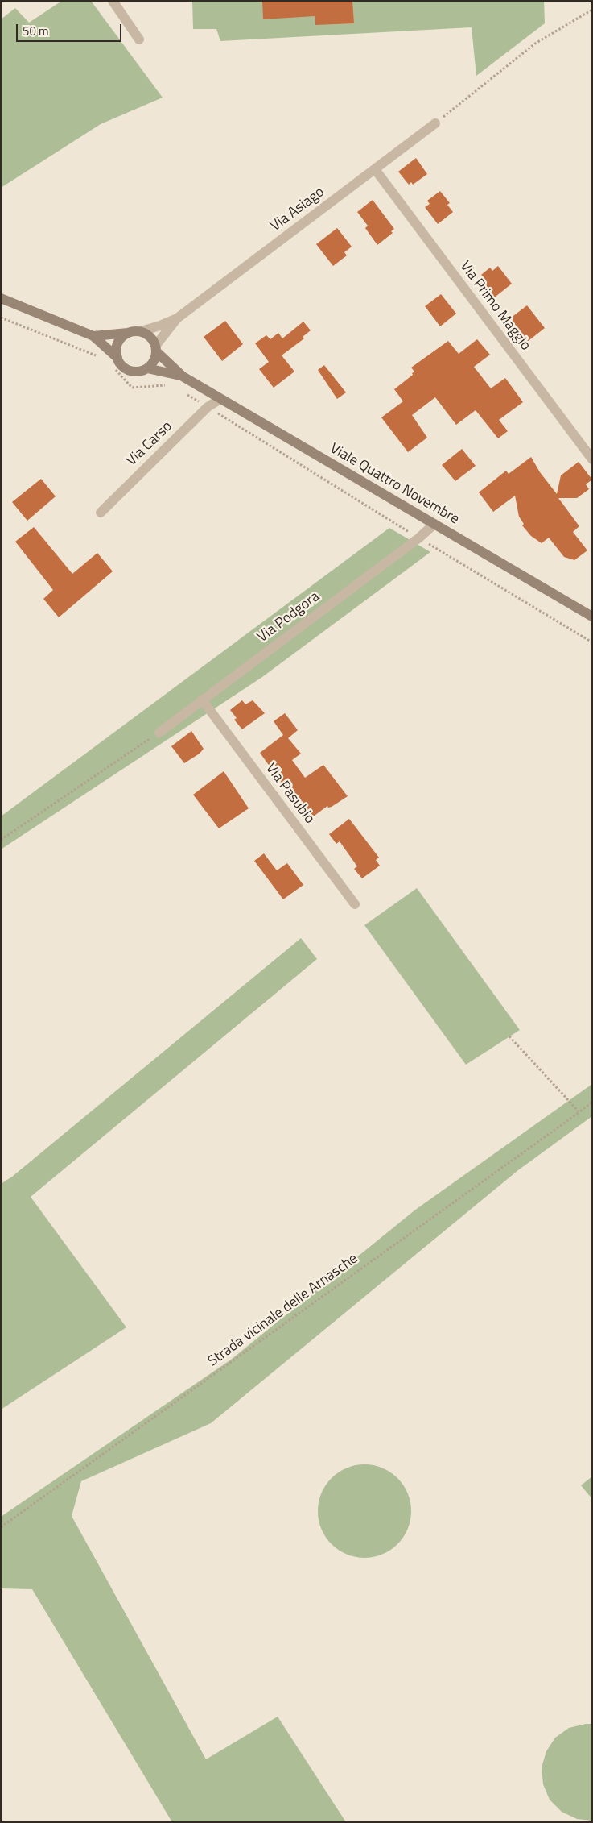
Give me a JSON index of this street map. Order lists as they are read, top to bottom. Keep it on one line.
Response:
{"streets":{"street":["Via Asiago","Via Primo Maggio","Via Carso","Viale Quattro Novembre","Via Podgora","Via Pasubio"],"path":["Strada vicinale delle Arnasche"]},"crossings":[["Via Asiago","Via Primo Maggio"],["Via Asiago","Viale Quattro Novembre"],["Via Carso","Viale Quattro Novembre"],["Viale Quattro Novembre","Via Podgora"],["Via Podgora","Via Pasubio"]],"scale_bar":"50 m"}
